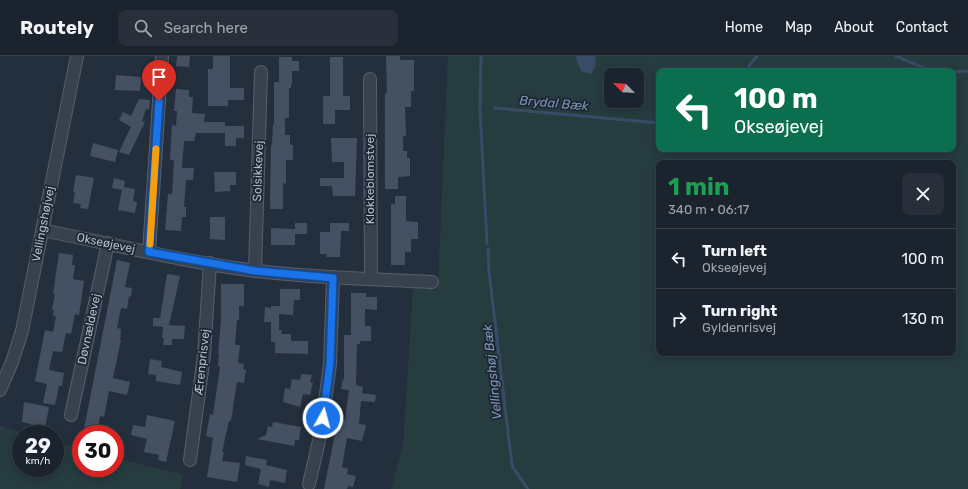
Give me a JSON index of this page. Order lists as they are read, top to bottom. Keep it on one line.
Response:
{"streets":{"street":["Solsikkevej","Klokkeblomstvej","Vellingshøjvej","Okseøjevej","Døvnældevej","Ærenprisvej"]},"crossings":[["Solsikkevej","Okseøjevej"],["Klokkeblomstvej","Okseøjevej"],["Vellingshøjvej","Okseøjevej"],["Okseøjevej","Døvnældevej"],["Okseøjevej","Ærenprisvej"]],"water":["Brydal Bæk","Vellingshøj Bæk"],"north":"top left","page":{"header":"Routely","search":"Search here","nav":["Home","Map","About","Contact"],"turn":["100 m","Okseøjevej"],"heading":["1 min","340 m · 06:17"],"list":[{"name":"Turn left","note":"Okseøjevej","value":"100 m"},{"name":"Turn right","note":"Gyldenrisvej","value":"130 m"}],"speed":"29 km/h","limit":"30"}}
